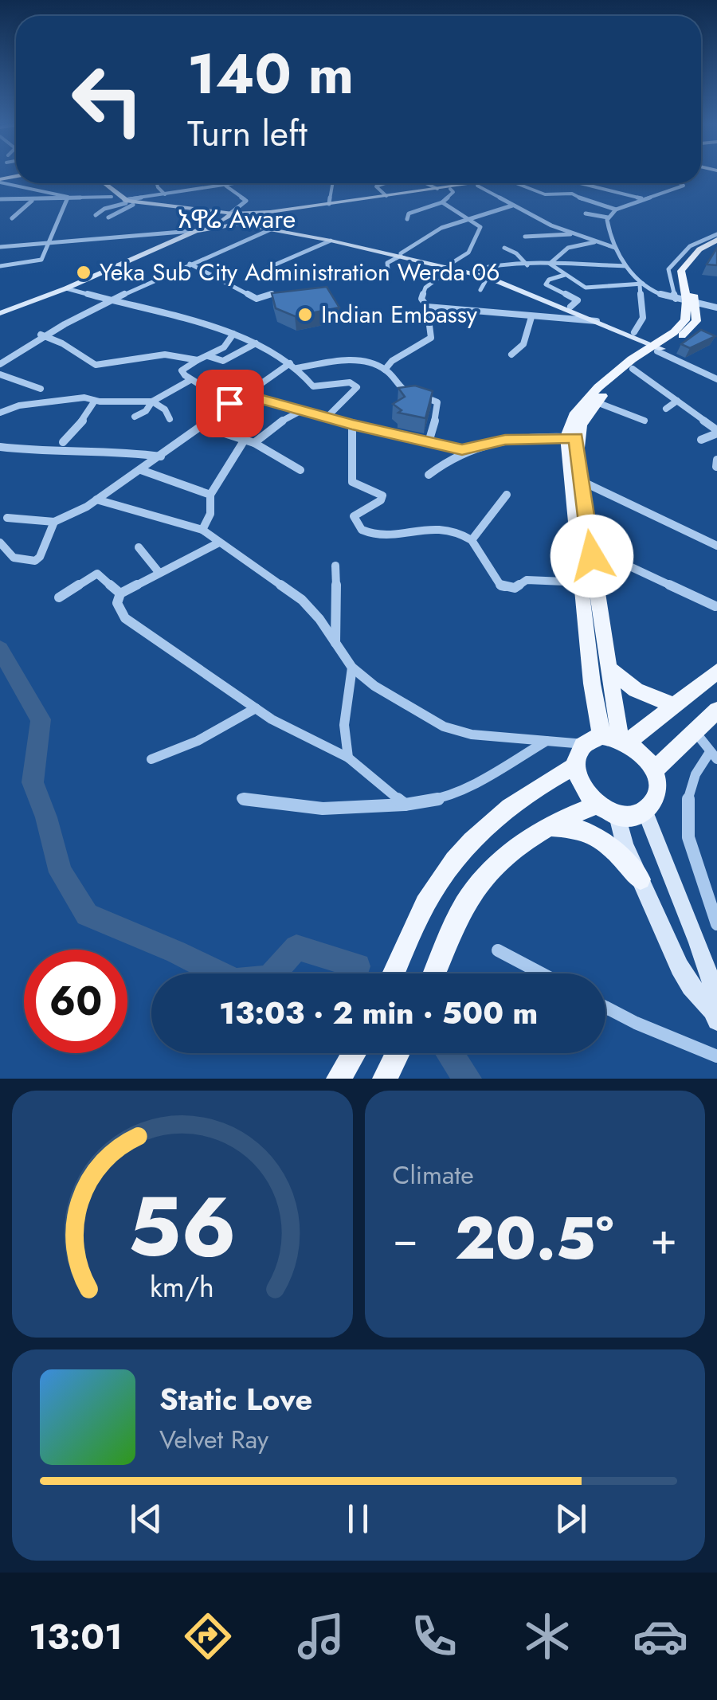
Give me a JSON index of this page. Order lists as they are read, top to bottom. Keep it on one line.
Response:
{"districts":["አዋሬ Aware"],"places":["Yeka Sub City Administration Werda 06","Indian Embassy"],"page":{"turn":["140 m","Turn left"],"limit":"60","trip":"13:03 · 2 min · 500 m","tile":"Climate","heat":["−","20.5°","+"],"song":["Static Love","Velvet Ray"],"tabs":"13:01","gauge":["56","km/h"]}}
